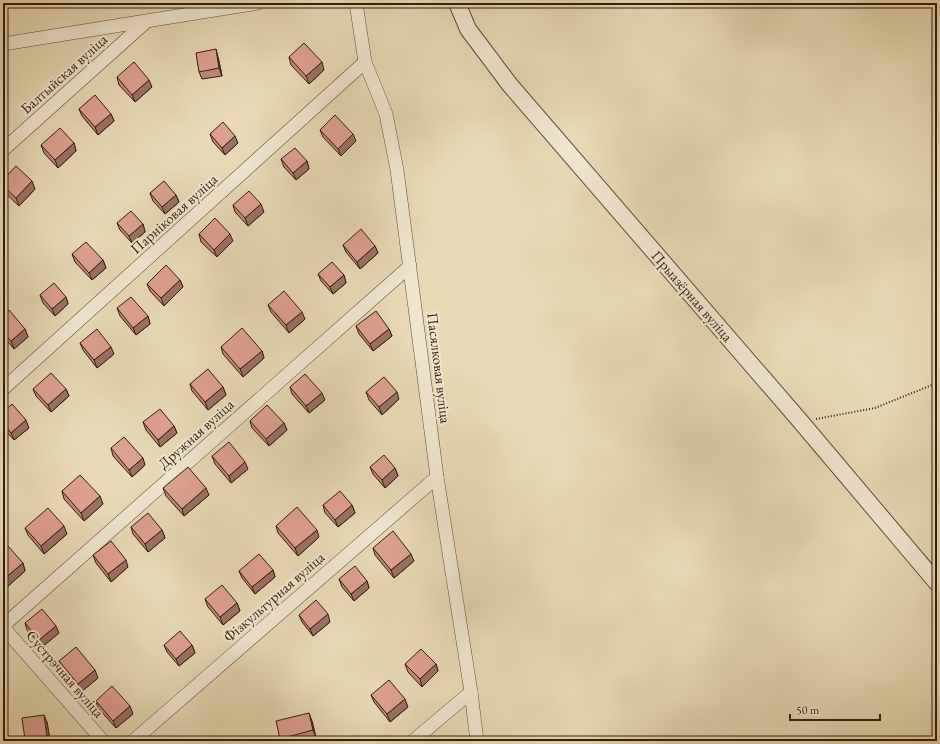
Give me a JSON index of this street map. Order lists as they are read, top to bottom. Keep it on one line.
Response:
{"streets":{"street":["Балтыйская вуліца","Парніковая вуліца","Прыазёрная вуліца","Пасялковая вуліца","Дружная вуліца","Фізкультурная вуліца","Сустрэчная вуліца"]},"crossings":[["Парніковая вуліца","Пасялковая вуліца"],["Пасялковая вуліца","Дружная вуліца"],["Пасялковая вуліца","Фізкультурная вуліца"],["Дружная вуліца","Сустрэчная вуліца"]],"scale_bar":"50 m"}
